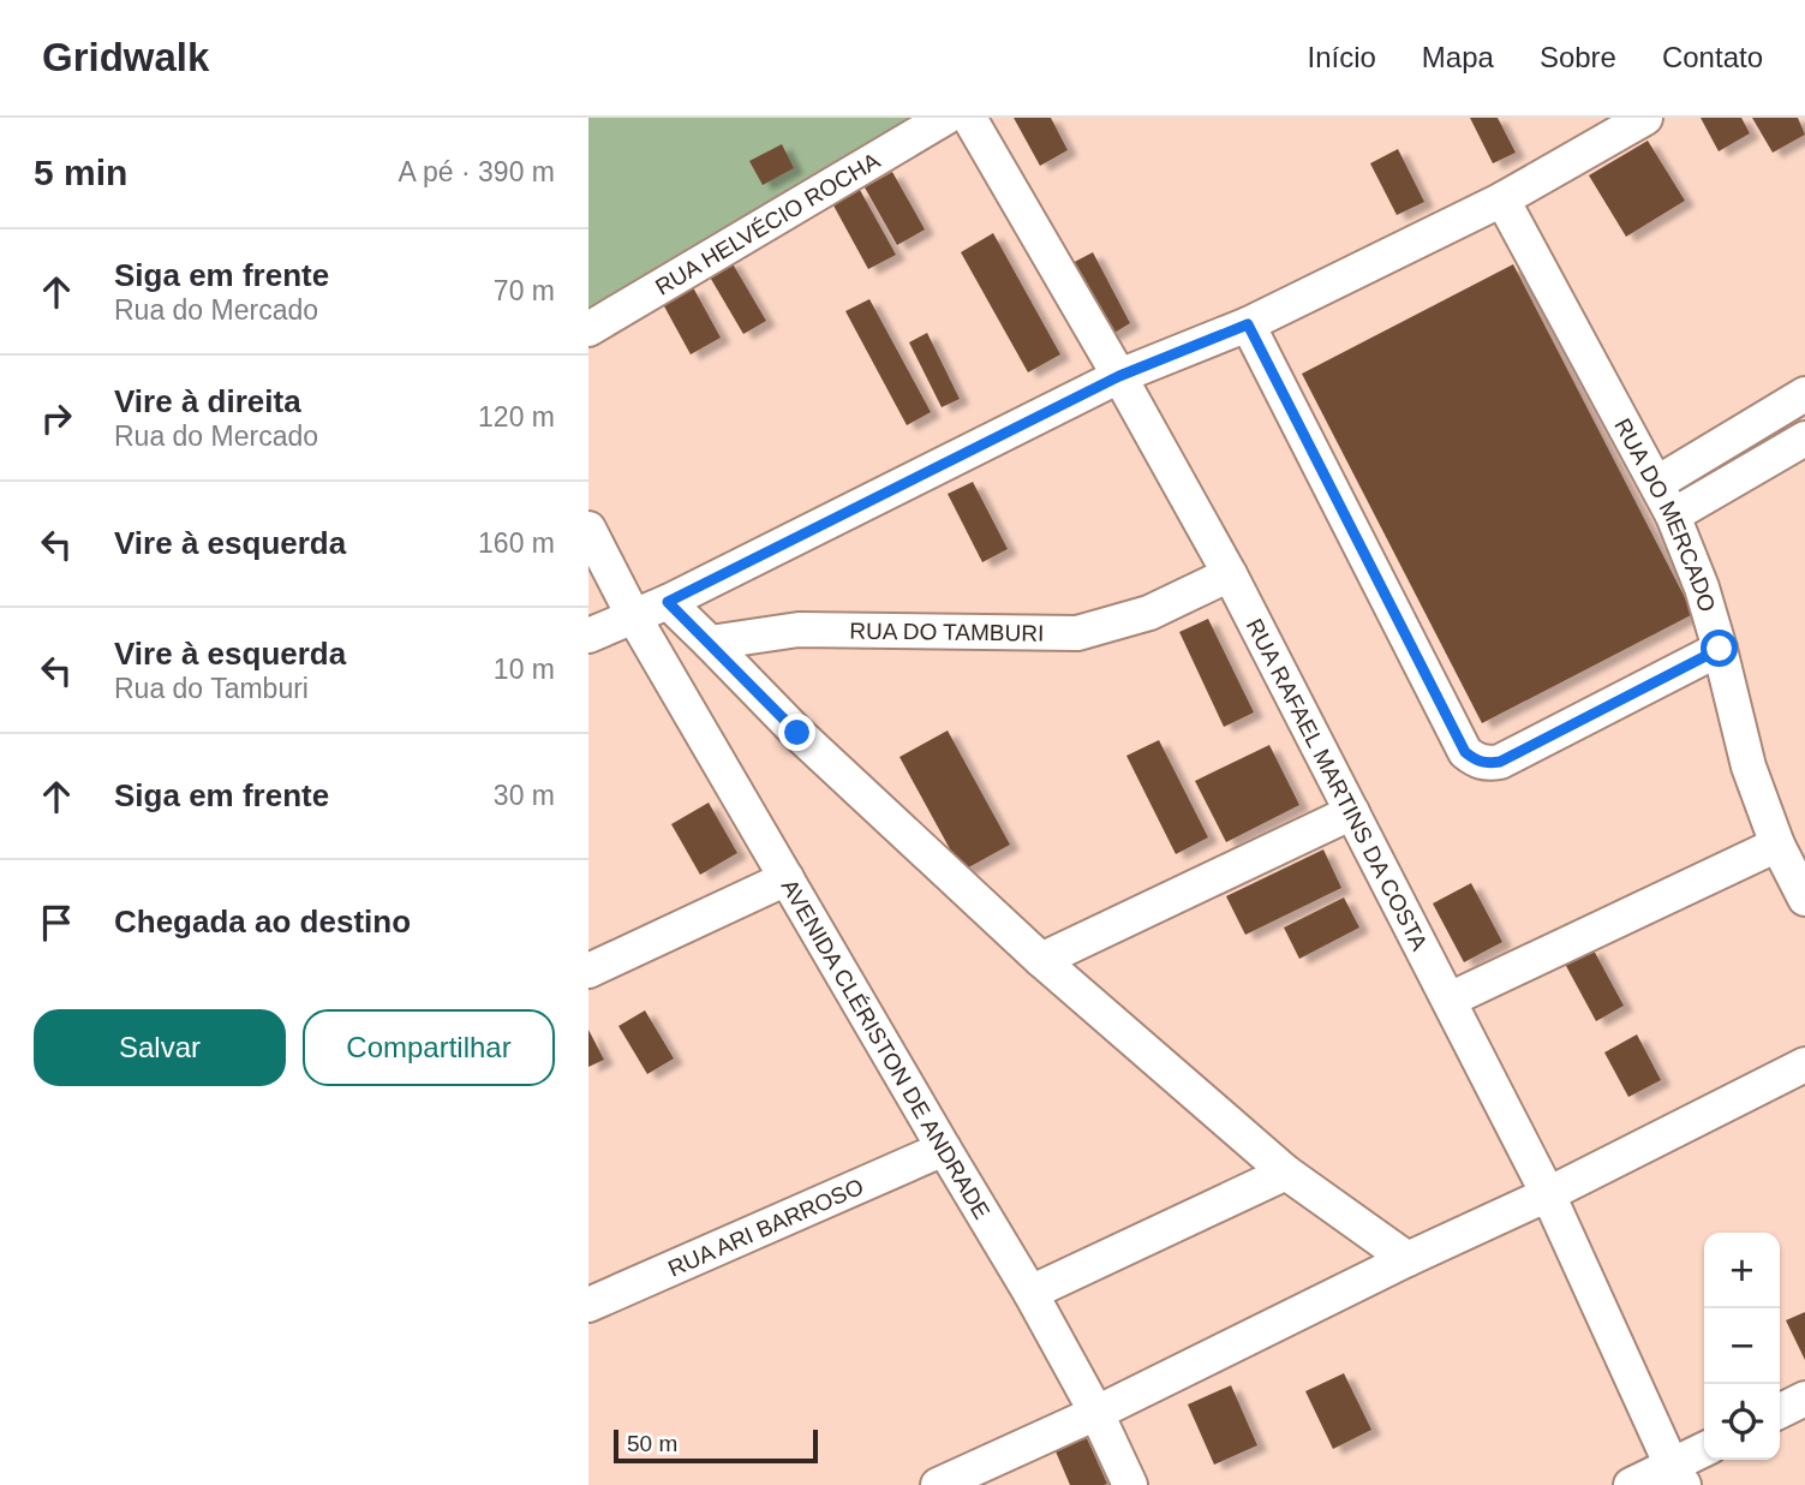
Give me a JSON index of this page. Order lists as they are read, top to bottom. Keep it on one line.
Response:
{"streets":{"street":["RUA HELVÉCIO ROCHA","RUA DO MERCADO","RUA DO TAMBURI","RUA RAFAEL MARTINS DA COSTA","AVENIDA CLÉRISTON DE ANDRADE","RUA ARI BARROSO"]},"crossings":[["RUA DO TAMBURI","RUA RAFAEL MARTINS DA COSTA"],["AVENIDA CLÉRISTON DE ANDRADE","RUA ARI BARROSO"]],"scale_bar":"50 m","page":{"header":"Gridwalk","nav":["Início","Mapa","Sobre","Contato"],"heading":["5 min","A pé · 390 m"],"list":[["Siga em frente","Rua do Mercado","70 m"],["Vire à direita","Rua do Mercado","120 m"],["Vire à esquerda","160 m"],["Vire à esquerda","Rua do Tamburi","10 m"],["Siga em frente","30 m"],"Chegada ao destino"],"buttons":["Salvar","Compartilhar"],"map_buttons":["+","−"],"scale":"50 m"}}
